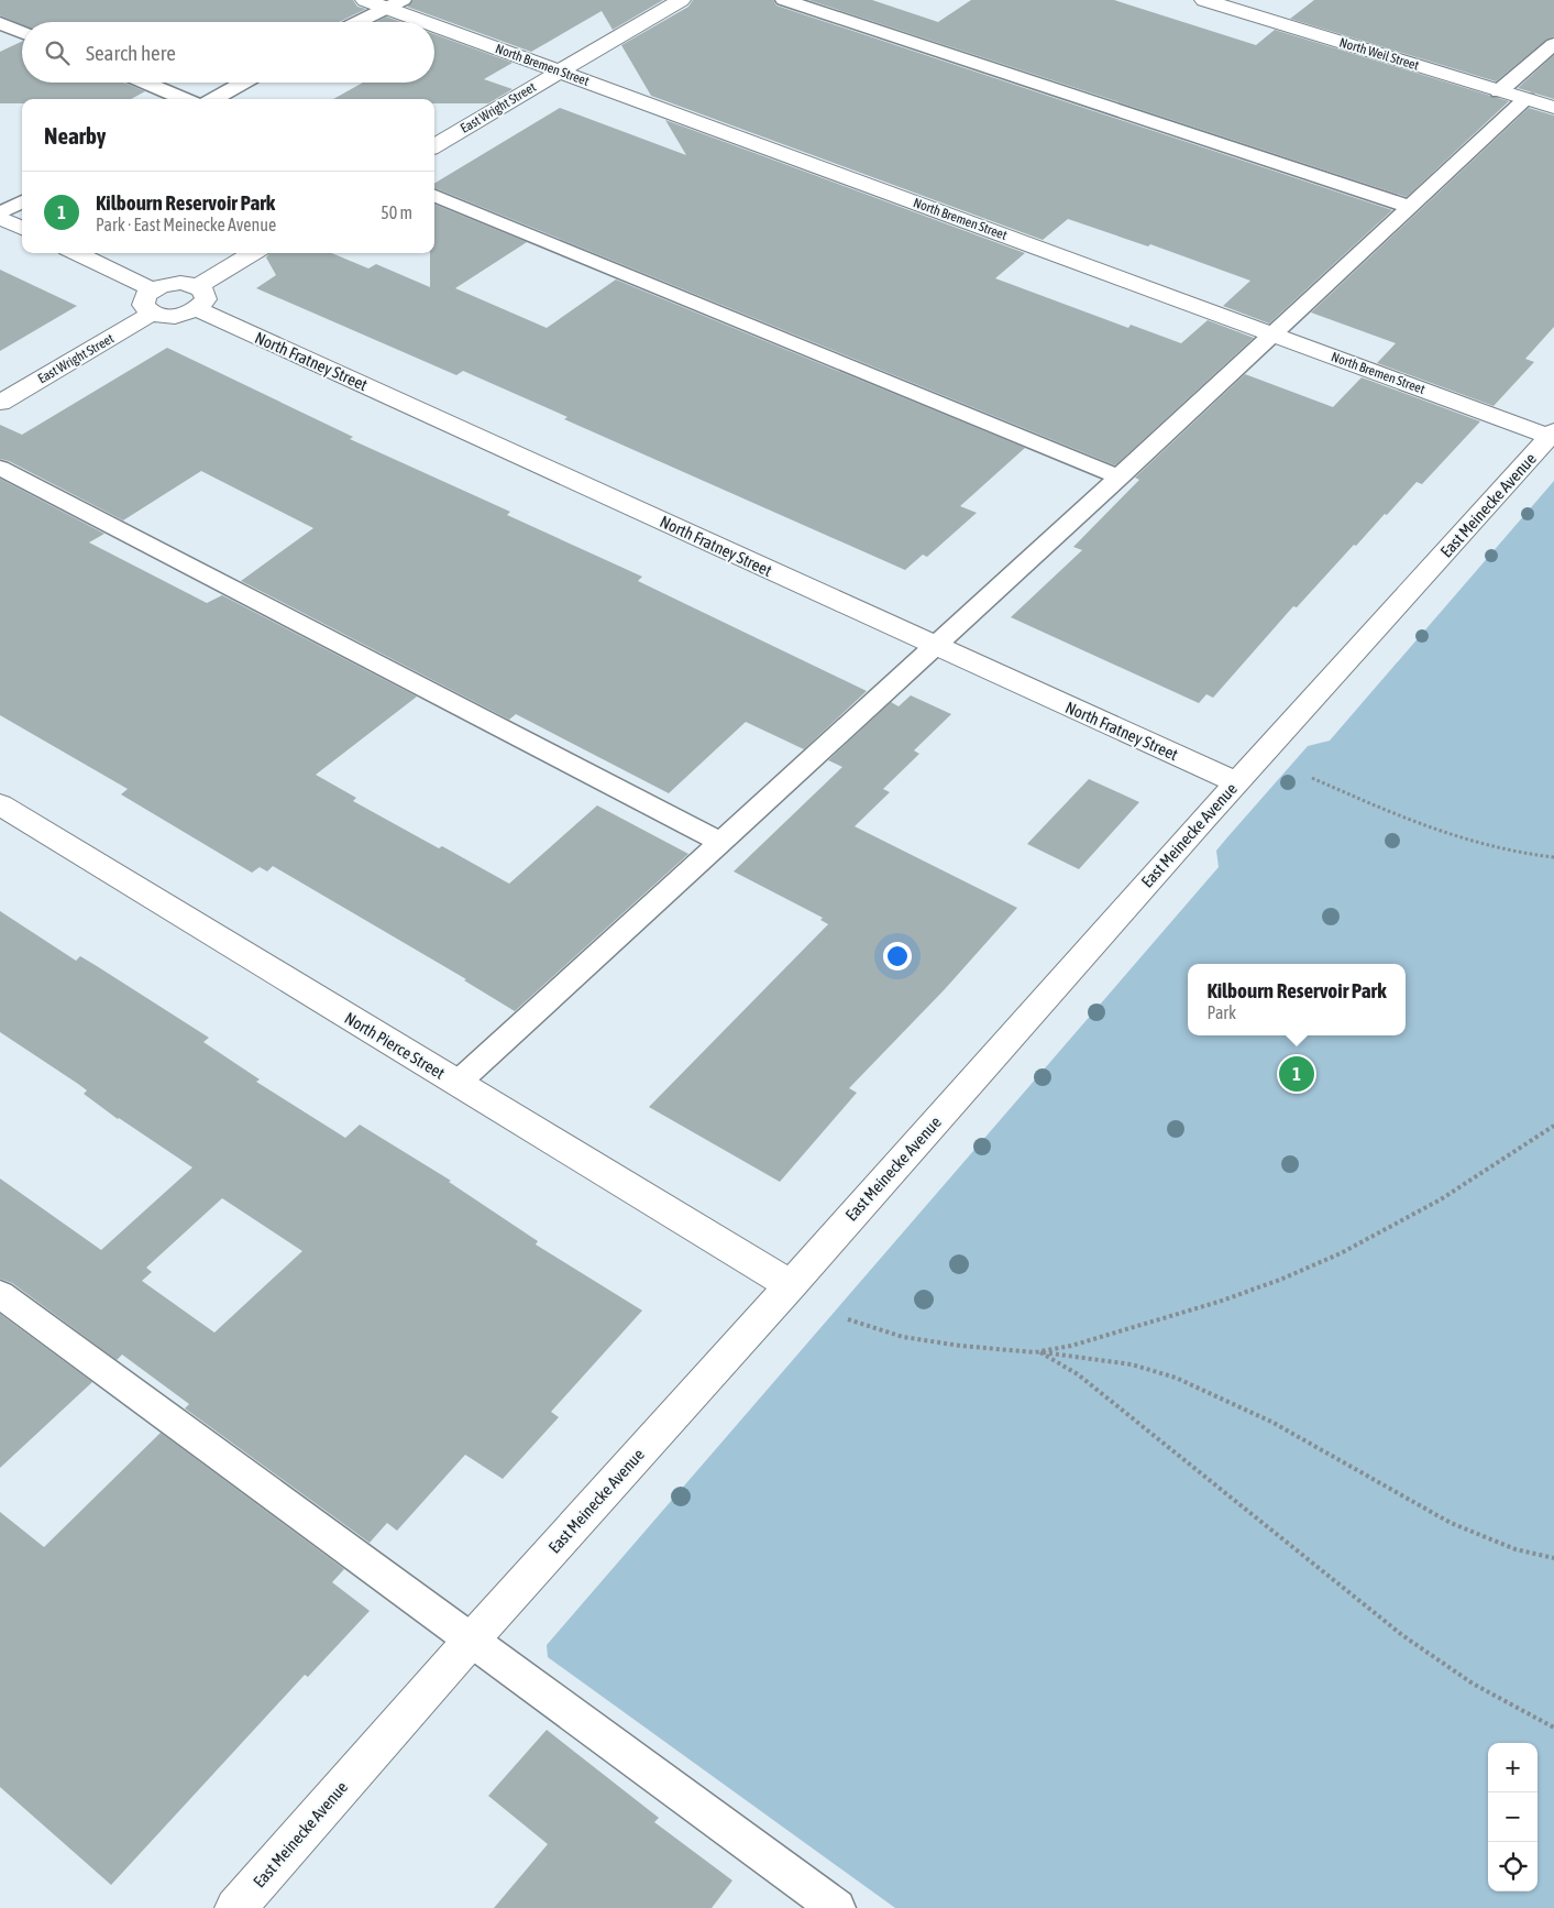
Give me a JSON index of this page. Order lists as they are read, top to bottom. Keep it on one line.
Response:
{"streets":{"street":["North Weil Street","North Bremen Street","East Wright Street","North Fratney Street","East Meinecke Avenue","North Pierce Street"]},"crossings":[["North Bremen Street","East Wright Street"],["North Bremen Street","East Meinecke Avenue"],["North Fratney Street","East Meinecke Avenue"],["East Meinecke Avenue","North Pierce Street"]],"page":{"search":"Search here","heading":"Nearby","list":[{"mark":"1","name":"Kilbourn Reservoir Park","note":"Park · East Meinecke Avenue","value":"50 m"}],"popup":["Kilbourn Reservoir Park","Park"],"pins":"1","map_buttons":["+","−"]}}
